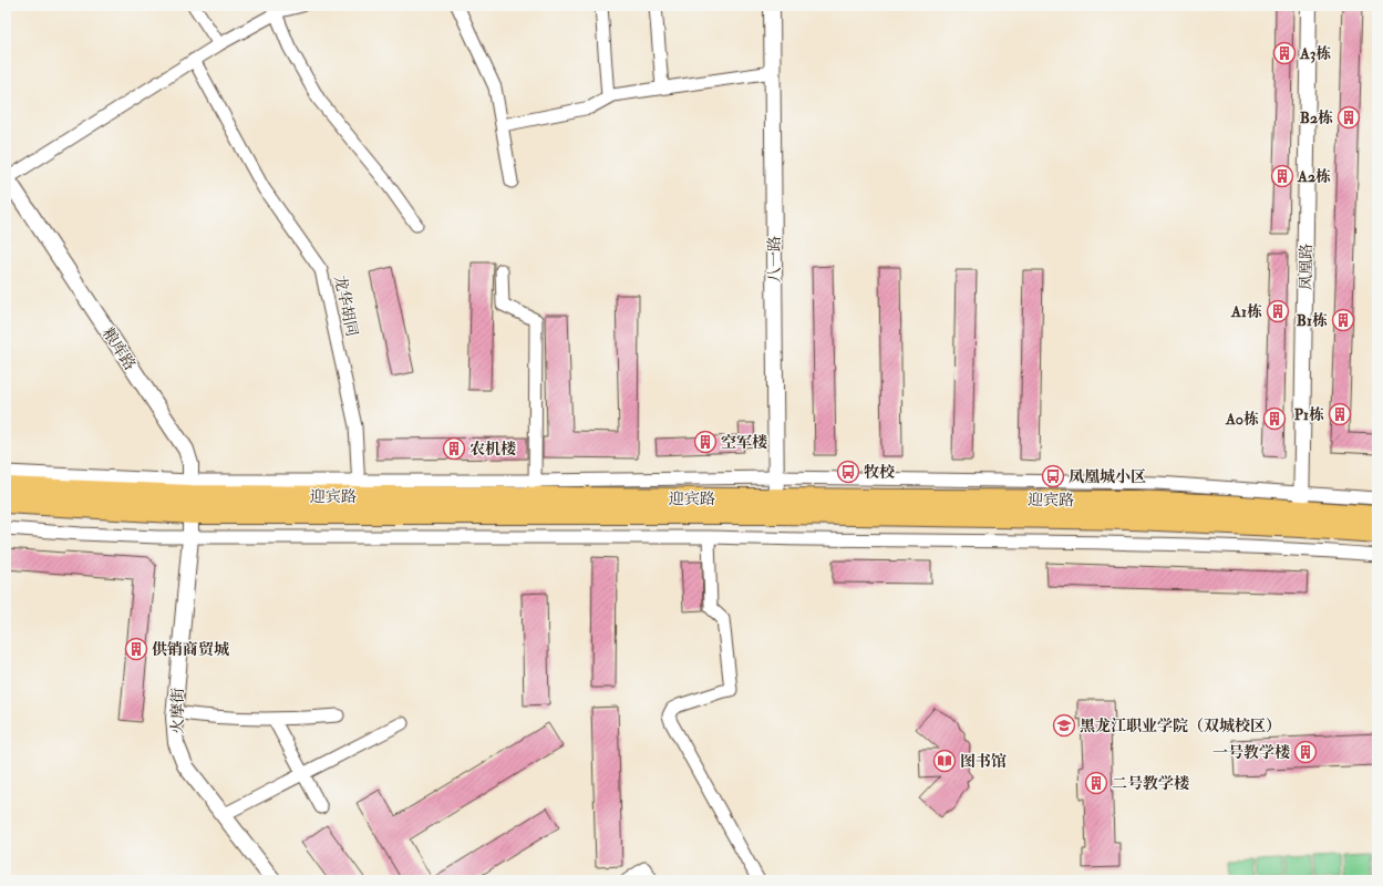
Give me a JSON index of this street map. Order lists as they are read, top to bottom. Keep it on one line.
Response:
{"streets":{"main road":["迎宾路"],"street":["八一路","凤凰路","龙华胡同","粮库路","火摩街"]},"crossings":[["八一路","迎宾路"],["凤凰路","迎宾路"],["龙华胡同","迎宾路"],["粮库路","迎宾路"],["粮库路","火摩街"]],"places":{"building":["A3栋","B2栋","A2栋","A1栋","B1栋","P1栋","A0栋","空军楼","农机楼","供销商贸城","一号教学楼","二号教学楼"],"bus stop":["牧校","凤凰城小区"],"school or university":["黑龙江职业学院（双城校区）"],"library":["图书馆"]}}
